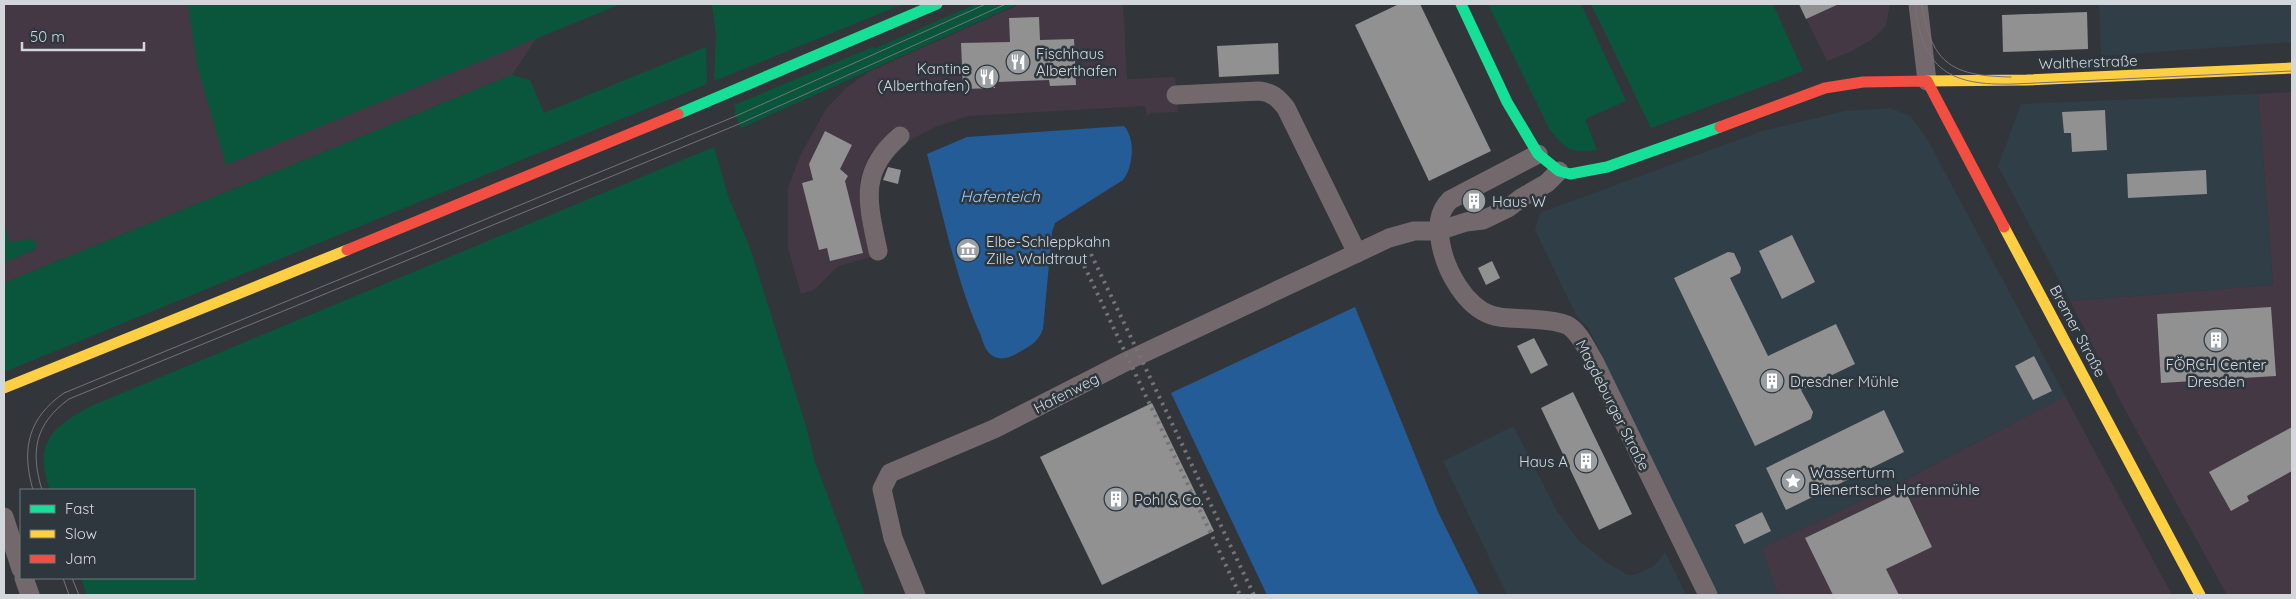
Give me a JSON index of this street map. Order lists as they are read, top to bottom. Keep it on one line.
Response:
{"streets":{"main road":["Waltherstraße","Bremer Straße"],"street":["Hafenweg","Magdeburger Straße"]},"crossings":[["Waltherstraße","Bremer Straße"],["Hafenweg","Magdeburger Straße"]],"water":["Hafenteich"],"places":{"restaurant":["Fischhaus Alberthafen","Kantine (Alberthafen)"],"building":["Haus W","FÖRCH Center Dresden","Dresdner Mühle","Haus A","Pohl & Co."],"museum":["Elbe-Schleppkahn Zille Waldtraut"],"place":["Wasserturm Bienertsche Hafenmühle"]},"legend":["Fast","Slow","Jam"],"scale_bar":"50 m"}
